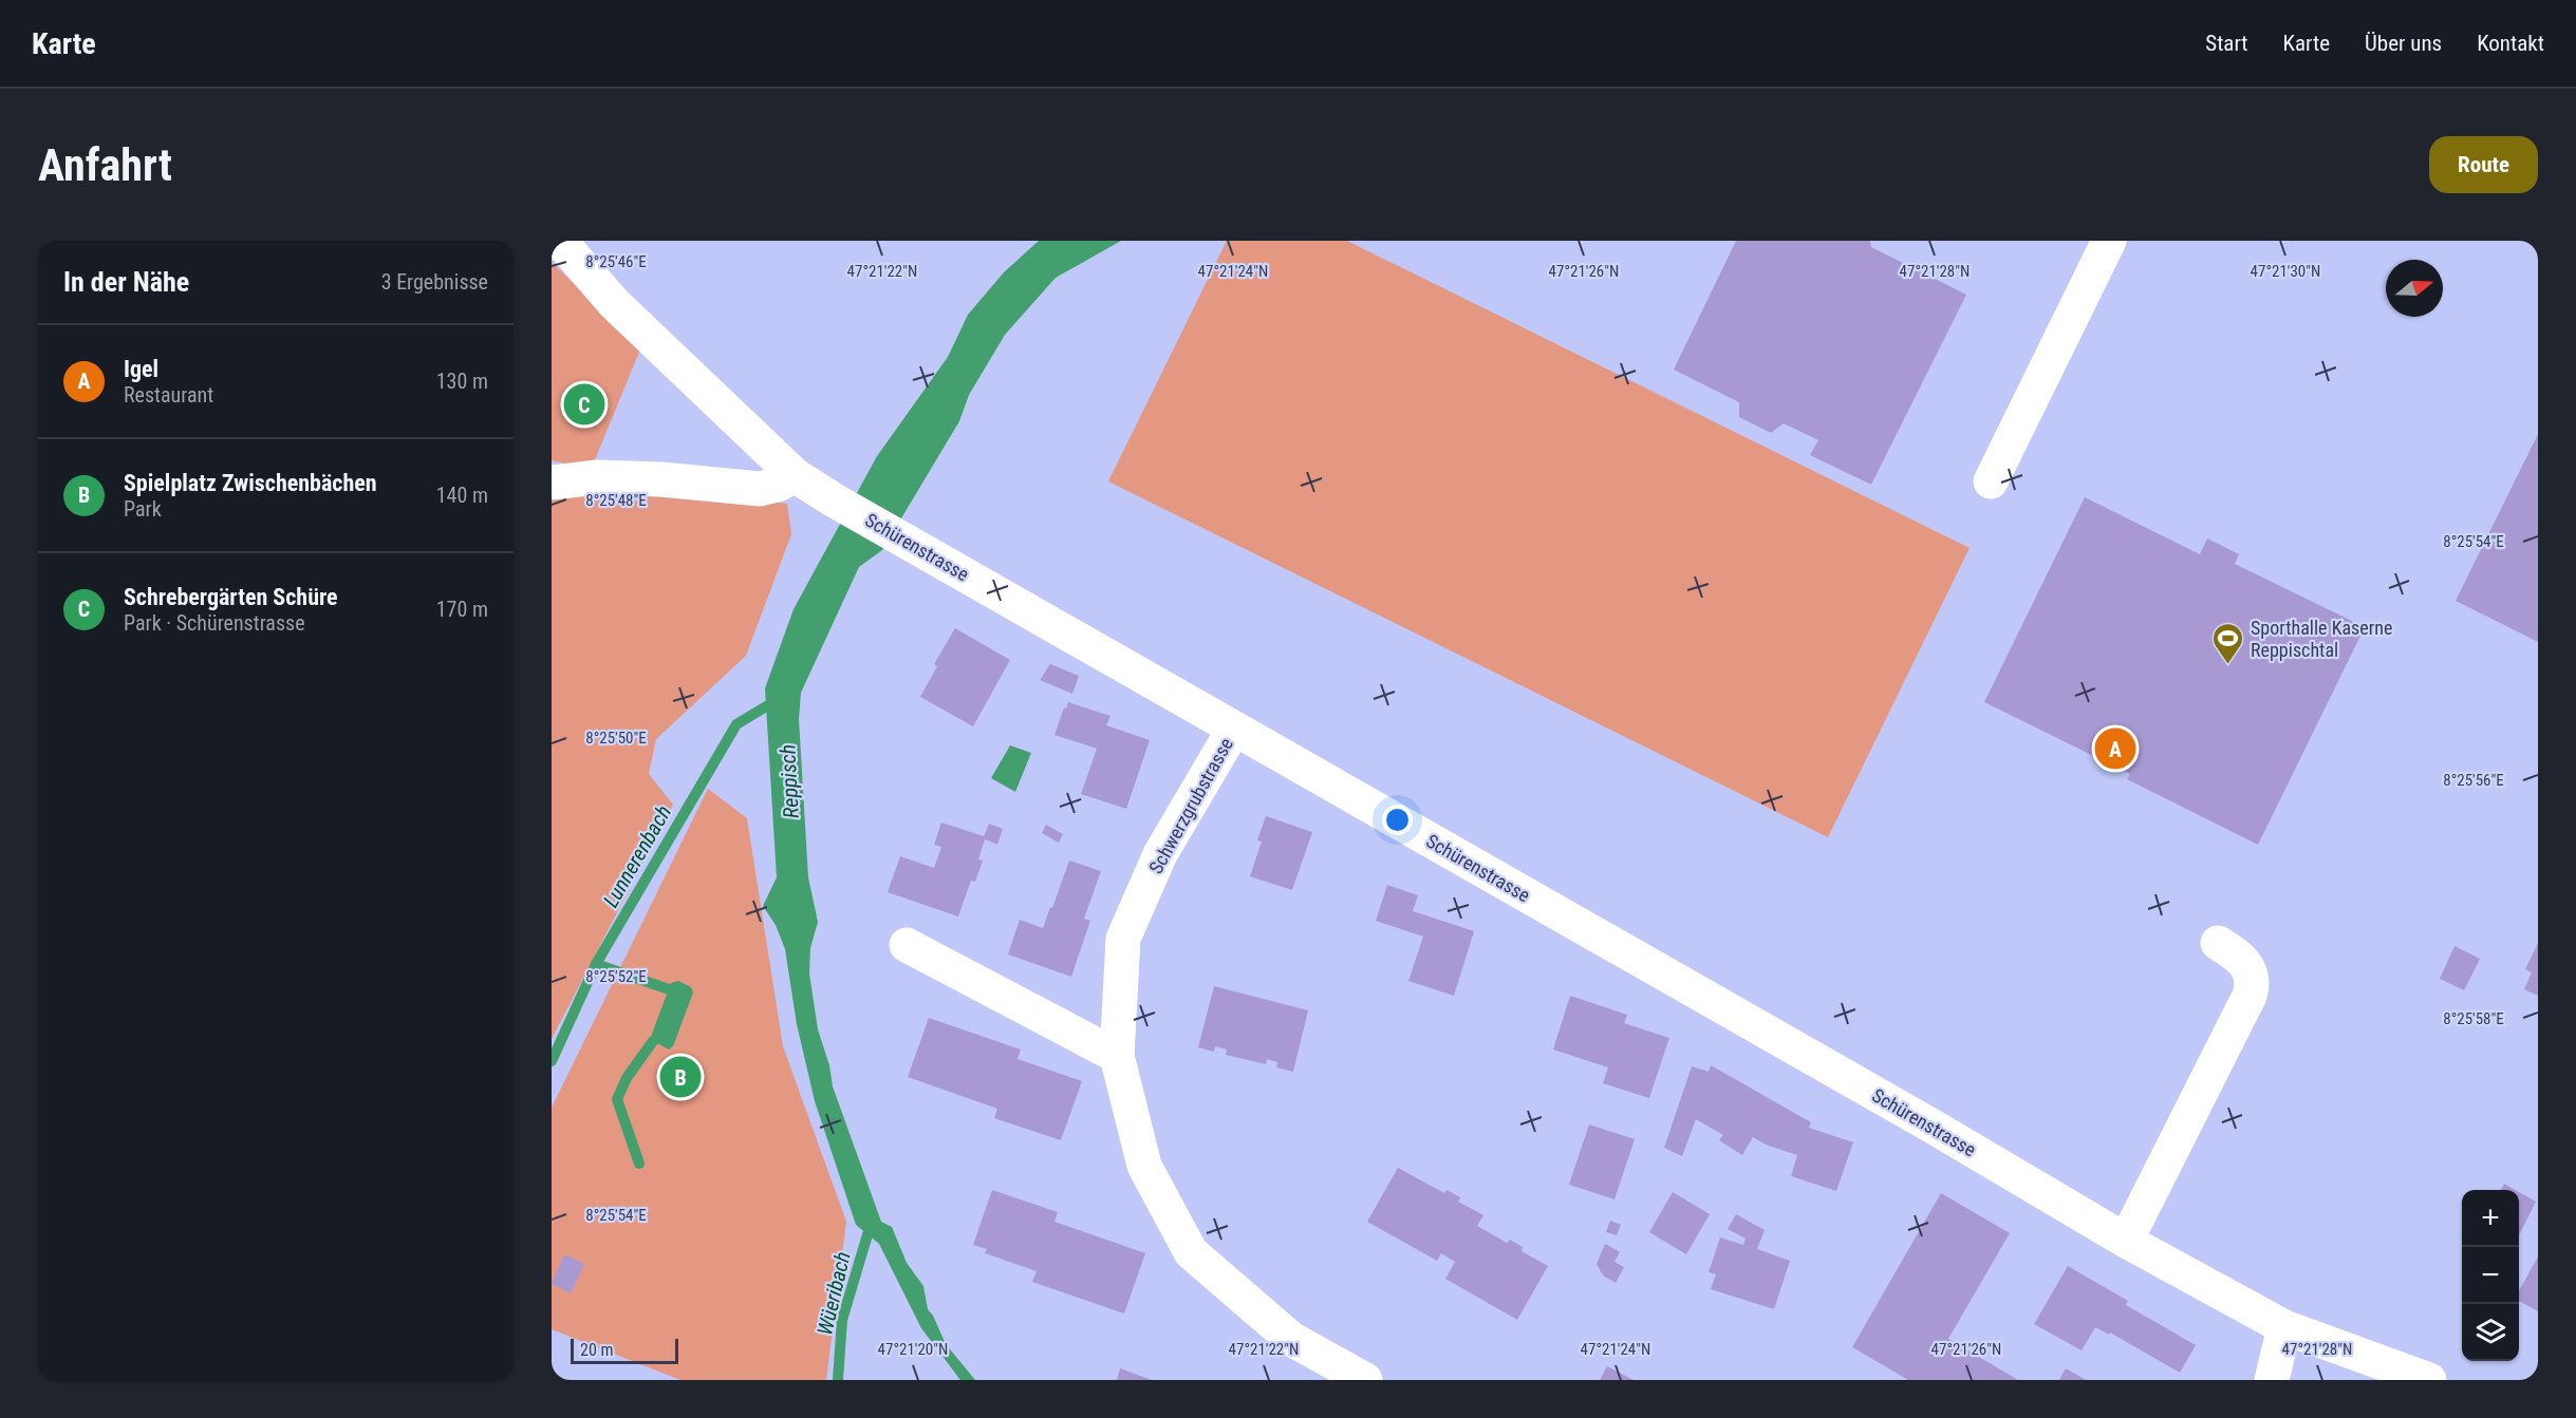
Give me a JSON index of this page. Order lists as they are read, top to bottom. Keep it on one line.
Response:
{"streets":{"street":["Schürenstrasse","Schwerzgrubstrasse"]},"crossings":[["Schürenstrasse","Schwerzgrubstrasse"]],"water":["Reppisch","Lunnerenbach","Wüeribach"],"places":{"sports":["Sporthalle Kaserne Reppischtal"]},"scale_bar":"20 m","north":"right","page":{"header":"Karte","nav":["Start","Karte","Über uns","Kontakt"],"buttons":"Route","title":"Anfahrt","heading":["In der Nähe","3 Ergebnisse"],"list":[{"mark":"A","name":"Igel","note":"Restaurant","value":"130 m"},{"mark":"B","name":"Spielplatz Zwischenbächen","note":"Park","value":"140 m"},{"mark":"C","name":"Schrebergärten Schüre","note":"Park · Schürenstrasse","value":"170 m"}],"pins":["C","A","B"],"map_buttons":["+","−"],"scale":"20 m"},"coordinates":["8°25'46\"E","47°21'22\"N","47°21'24\"N","47°21'26\"N","47°21'30\"N","47°21'28\"N","8°25'48\"E","8°25'54\"E","8°25'50\"E","8°25'56\"E","8°25'52\"E","8°25'58\"E","47°21'20\"N"]}
